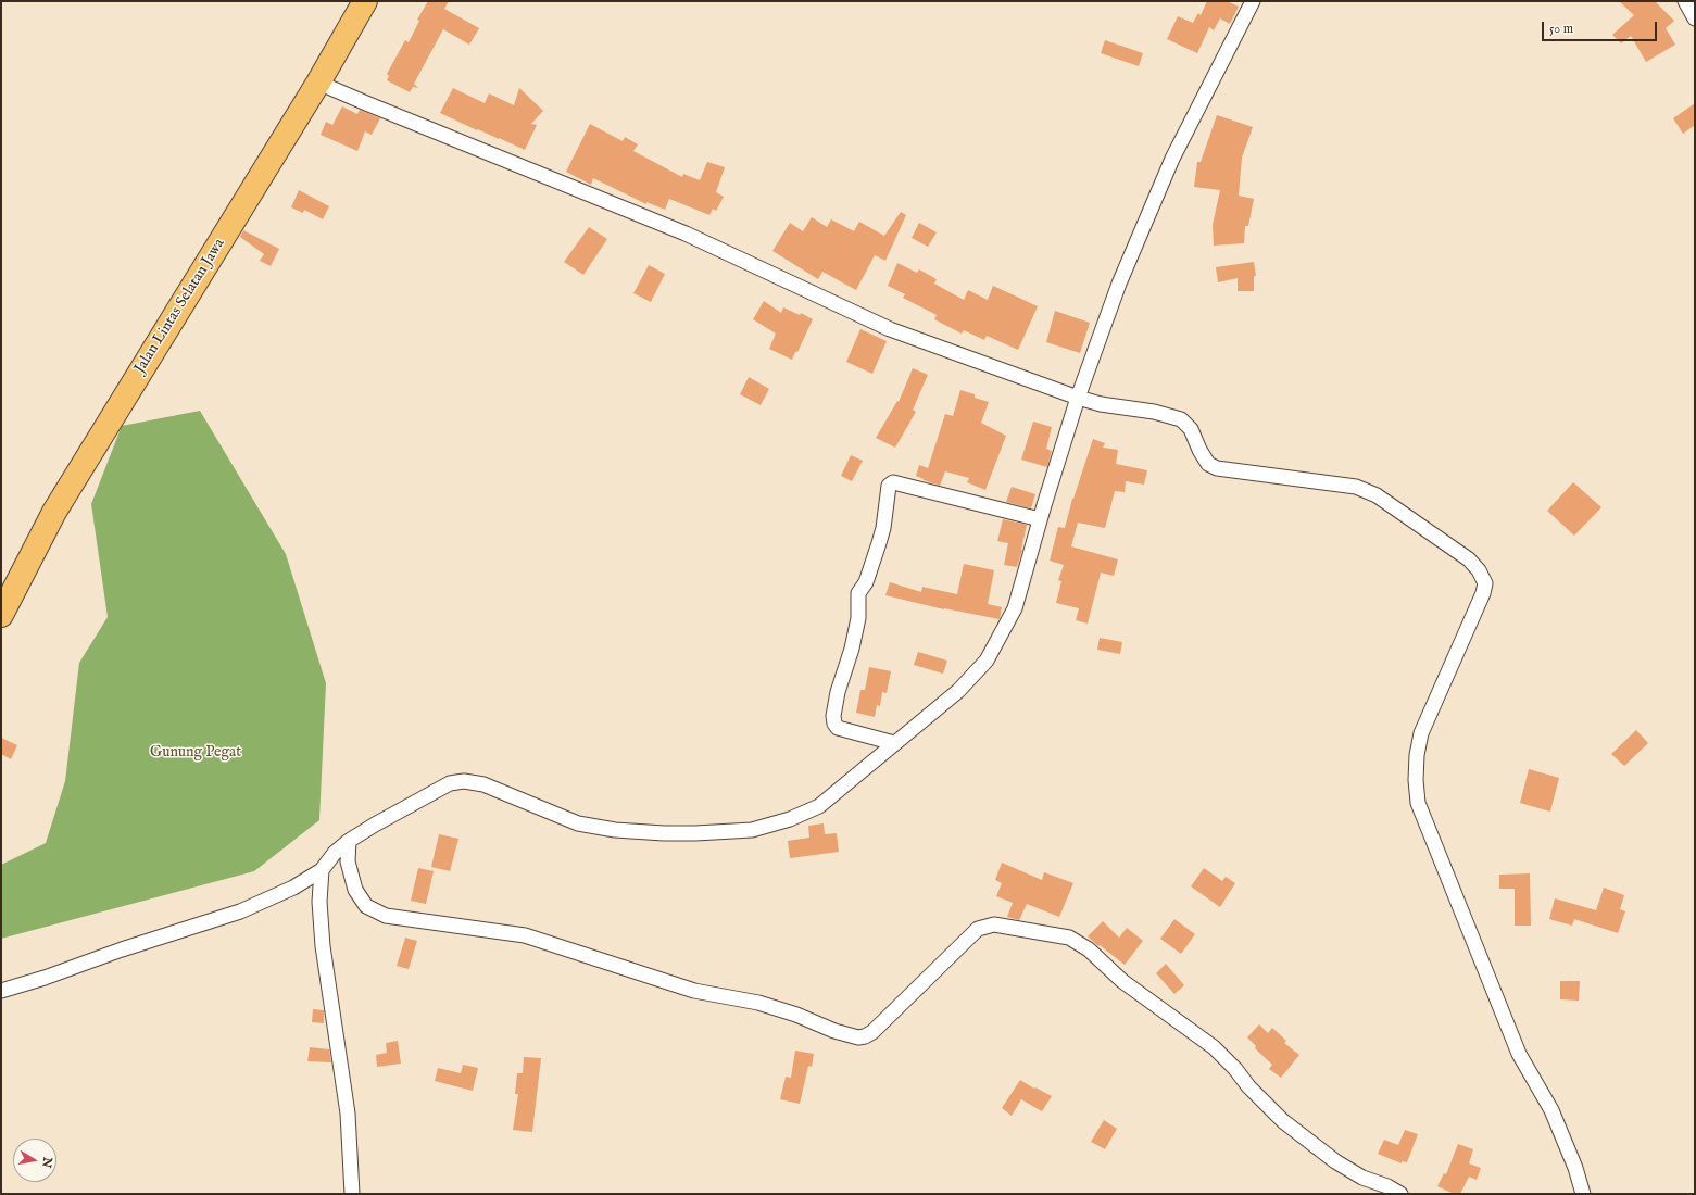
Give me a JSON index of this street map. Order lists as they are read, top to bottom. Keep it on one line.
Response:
{"streets":{"highway":["Jalan Lintas Selatan Jawa"]},"parks":["Gunung Pegat"],"scale_bar":"50 m","north":"right"}
